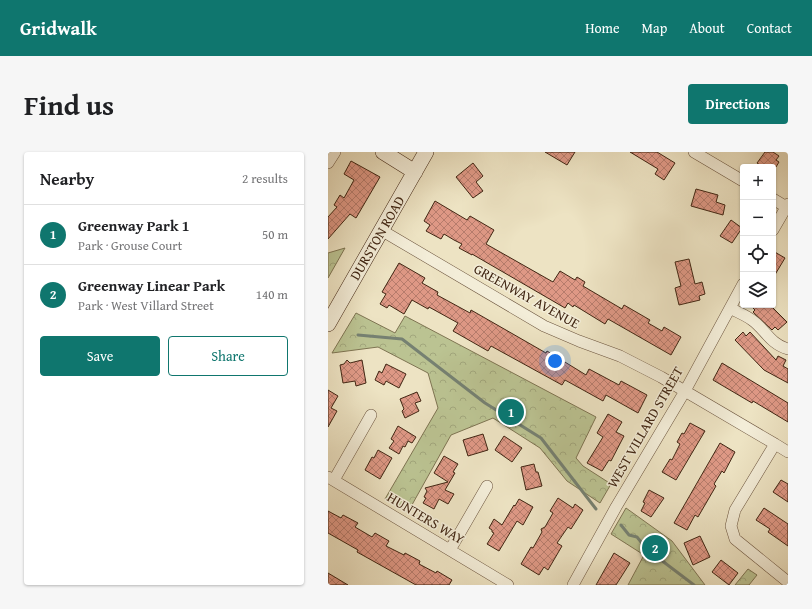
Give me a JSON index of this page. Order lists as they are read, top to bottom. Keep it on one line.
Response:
{"streets":{"main road":["DURSTON ROAD"],"street":["GREENWAY AVENUE","WEST VILLARD STREET","HUNTERS WAY"]},"crossings":[["DURSTON ROAD","GREENWAY AVENUE"],["GREENWAY AVENUE","WEST VILLARD STREET"]],"page":{"header":"Gridwalk","nav":["Home","Map","About","Contact"],"title":"Find us","buttons":["Directions",["Save","Share"]],"heading":["Nearby","2 results"],"map_buttons":["+","−"],"list":[{"mark":"1","name":"Greenway Park 1","note":"Park · Grouse Court","value":"50 m"},{"mark":"2","name":"Greenway Linear Park","note":"Park · West Villard Street","value":"140 m"}],"pins":["1","2"]}}
